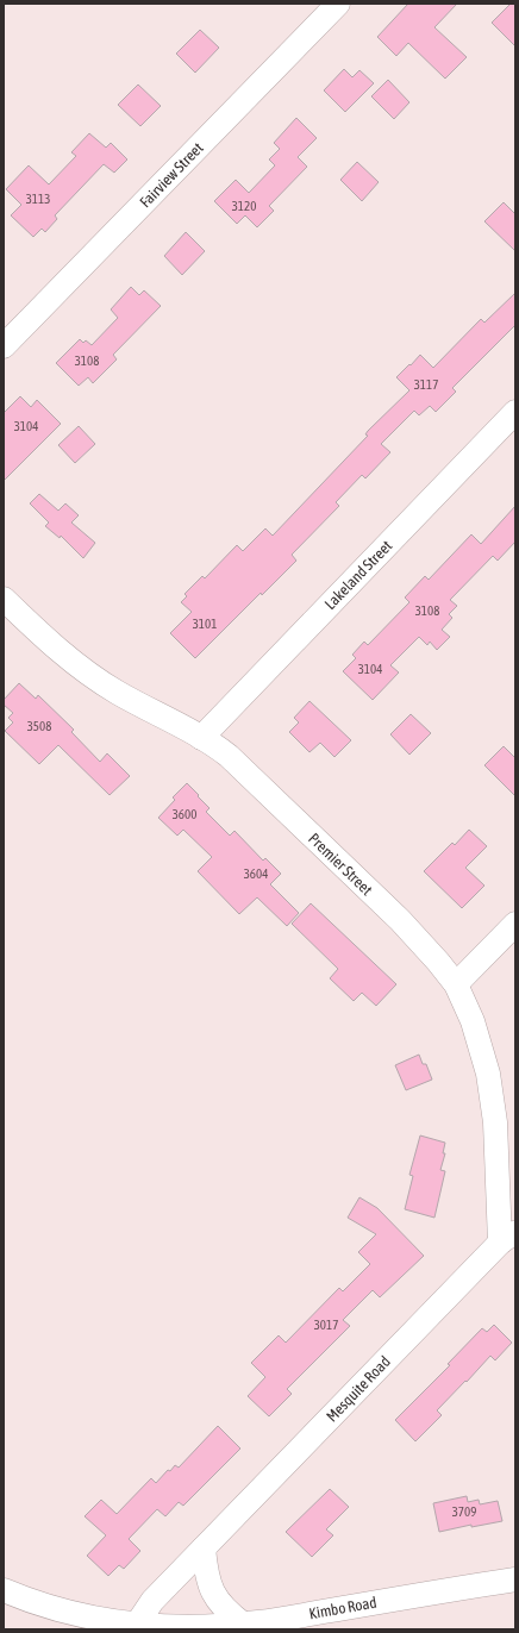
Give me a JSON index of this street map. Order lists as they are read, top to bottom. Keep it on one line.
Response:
{"streets":{"street":["Fairview Street","Lakeland Street","Premier Street","Mesquite Road","Kimbo Road"]},"crossings":[["Lakeland Street","Premier Street"],["Premier Street","Mesquite Road"],["Mesquite Road","Kimbo Road"]],"house_numbers":["3113","3120","3108","3117","3104","3108","3101","3104","3508","3600","3604","3017","3709"]}
